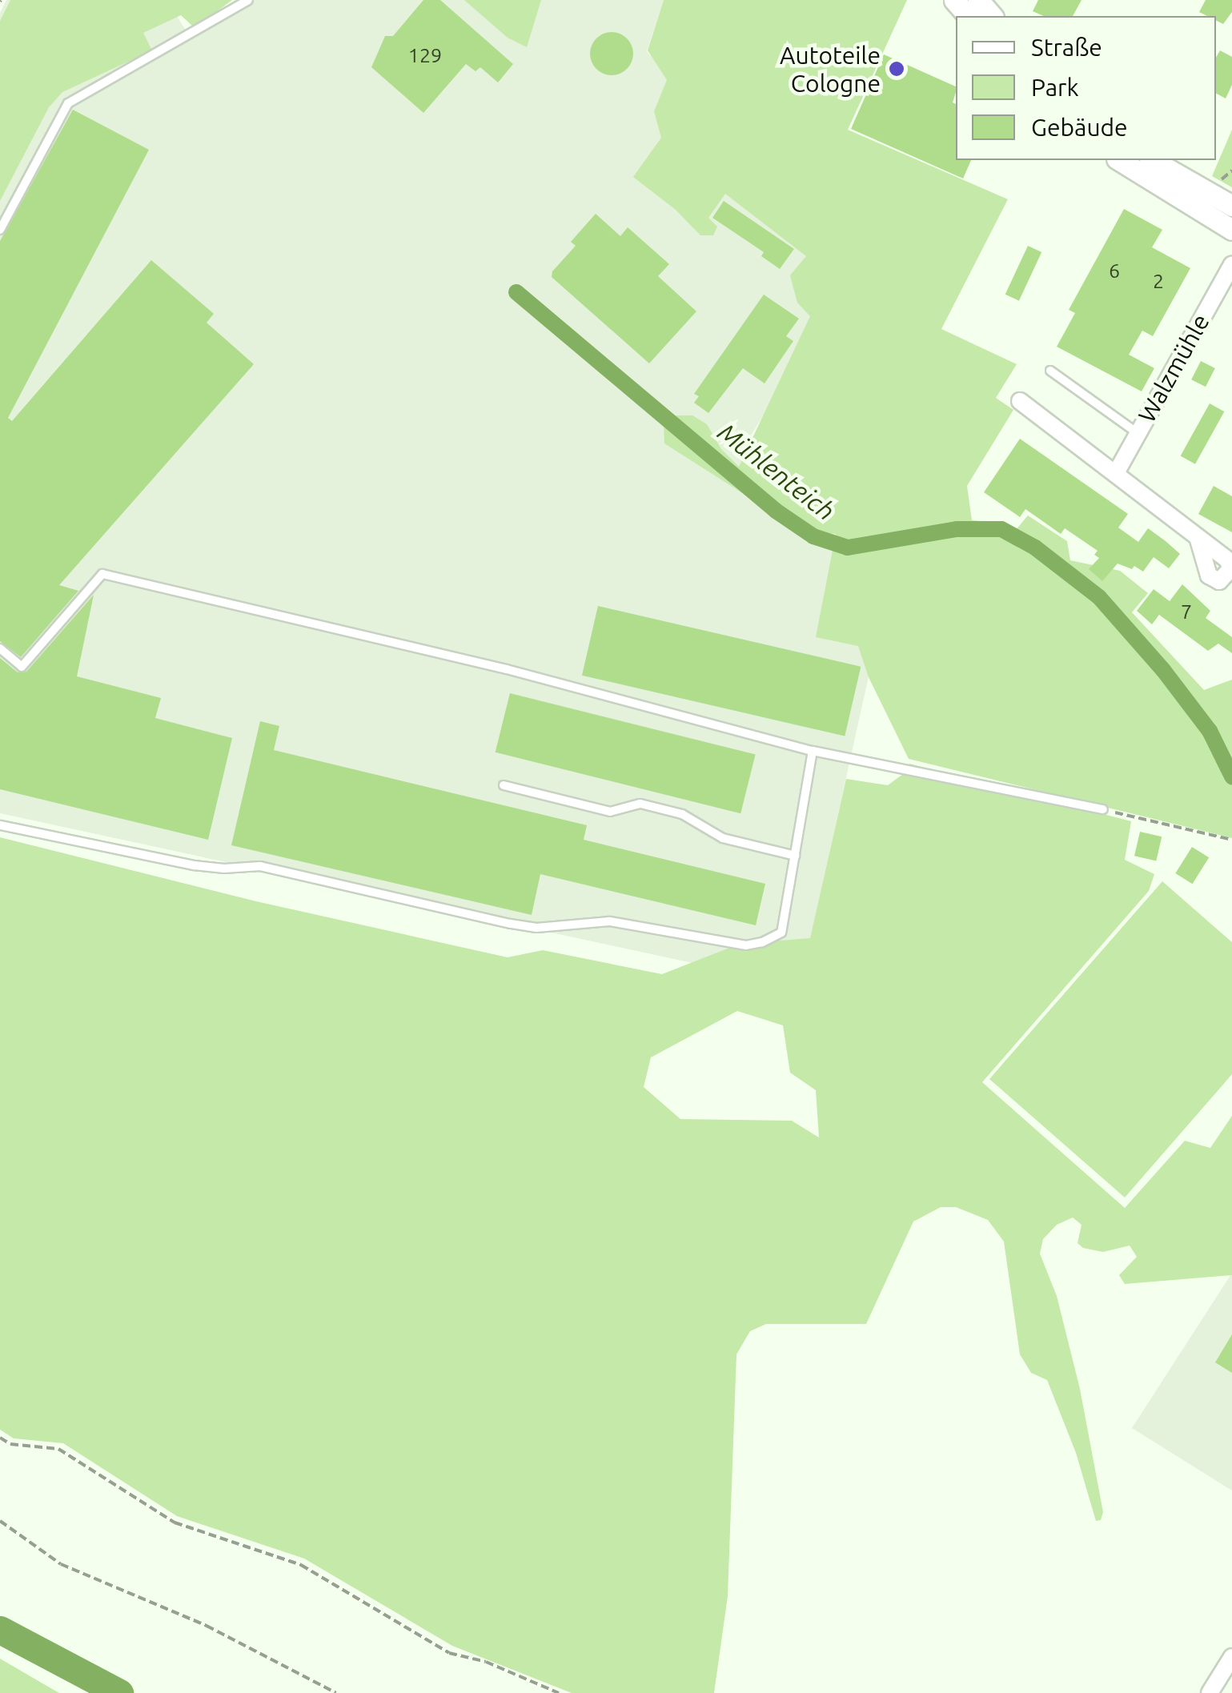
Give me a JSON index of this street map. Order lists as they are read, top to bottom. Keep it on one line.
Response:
{"streets":{"street":["Walzmühle"]},"water":["Mühlenteich"],"places":["Autoteile Cologne"],"house_numbers":["129","6","2","7"],"legend":["Straße","Park","Gebäude"]}
